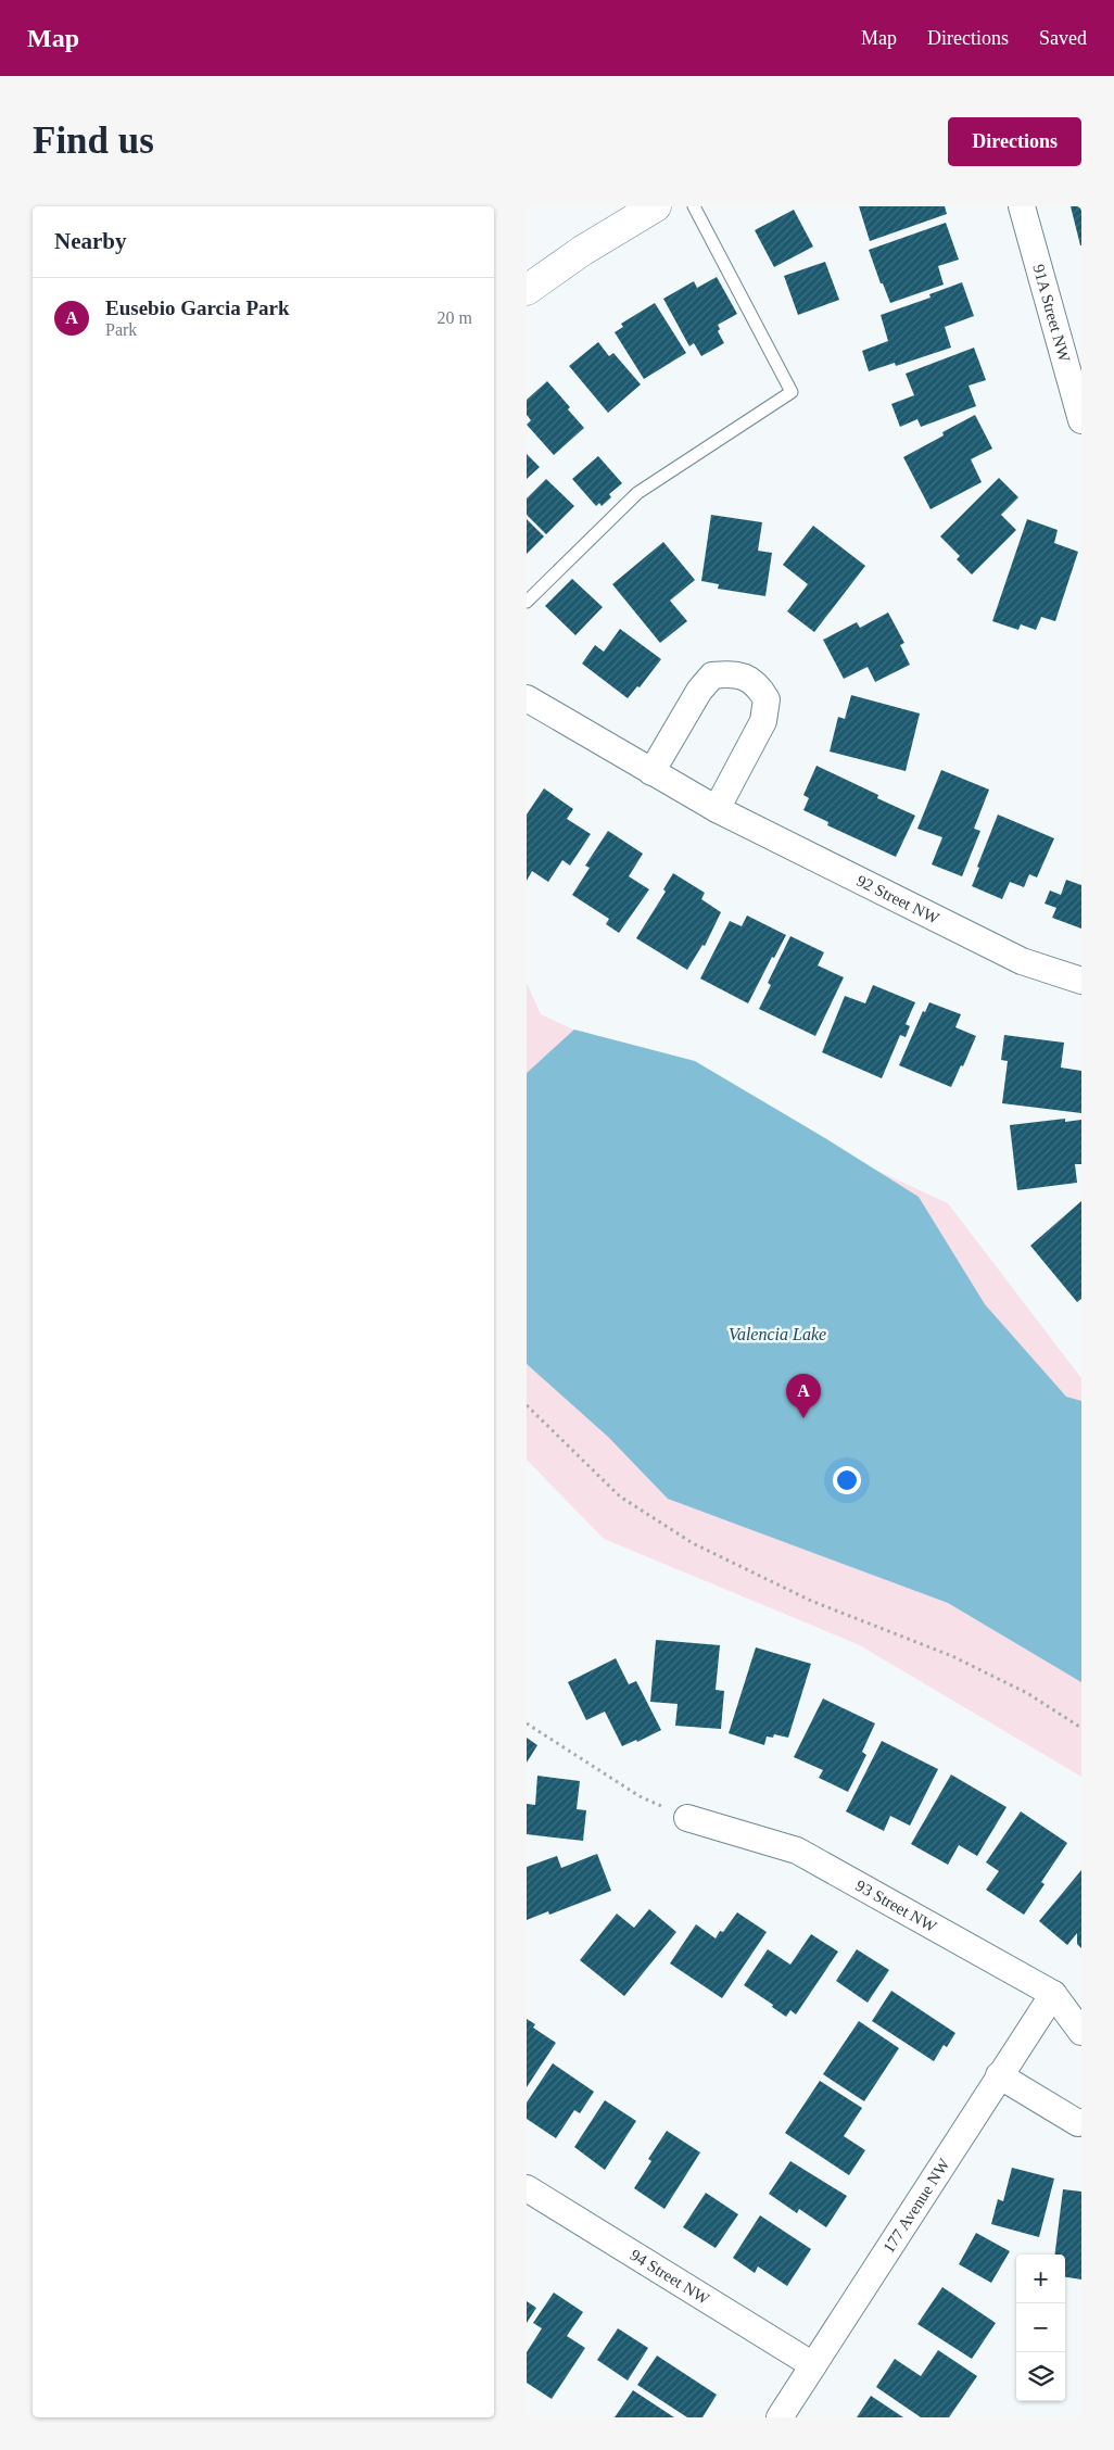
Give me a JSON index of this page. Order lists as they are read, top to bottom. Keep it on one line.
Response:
{"streets":{"street":["91A Street NW","92 Street NW","93 Street NW","177 Avenue NW","94 Street NW"]},"crossings":[["93 Street NW","177 Avenue NW"],["177 Avenue NW","94 Street NW"]],"water":["Valencia Lake"],"page":{"header":"Map","nav":["Map","Directions","Saved"],"buttons":"Directions","title":"Find us","heading":"Nearby","list":[{"mark":"A","name":"Eusebio Garcia Park","note":"Park","value":"20 m"}],"pins":"A","map_buttons":["+","−"]}}
